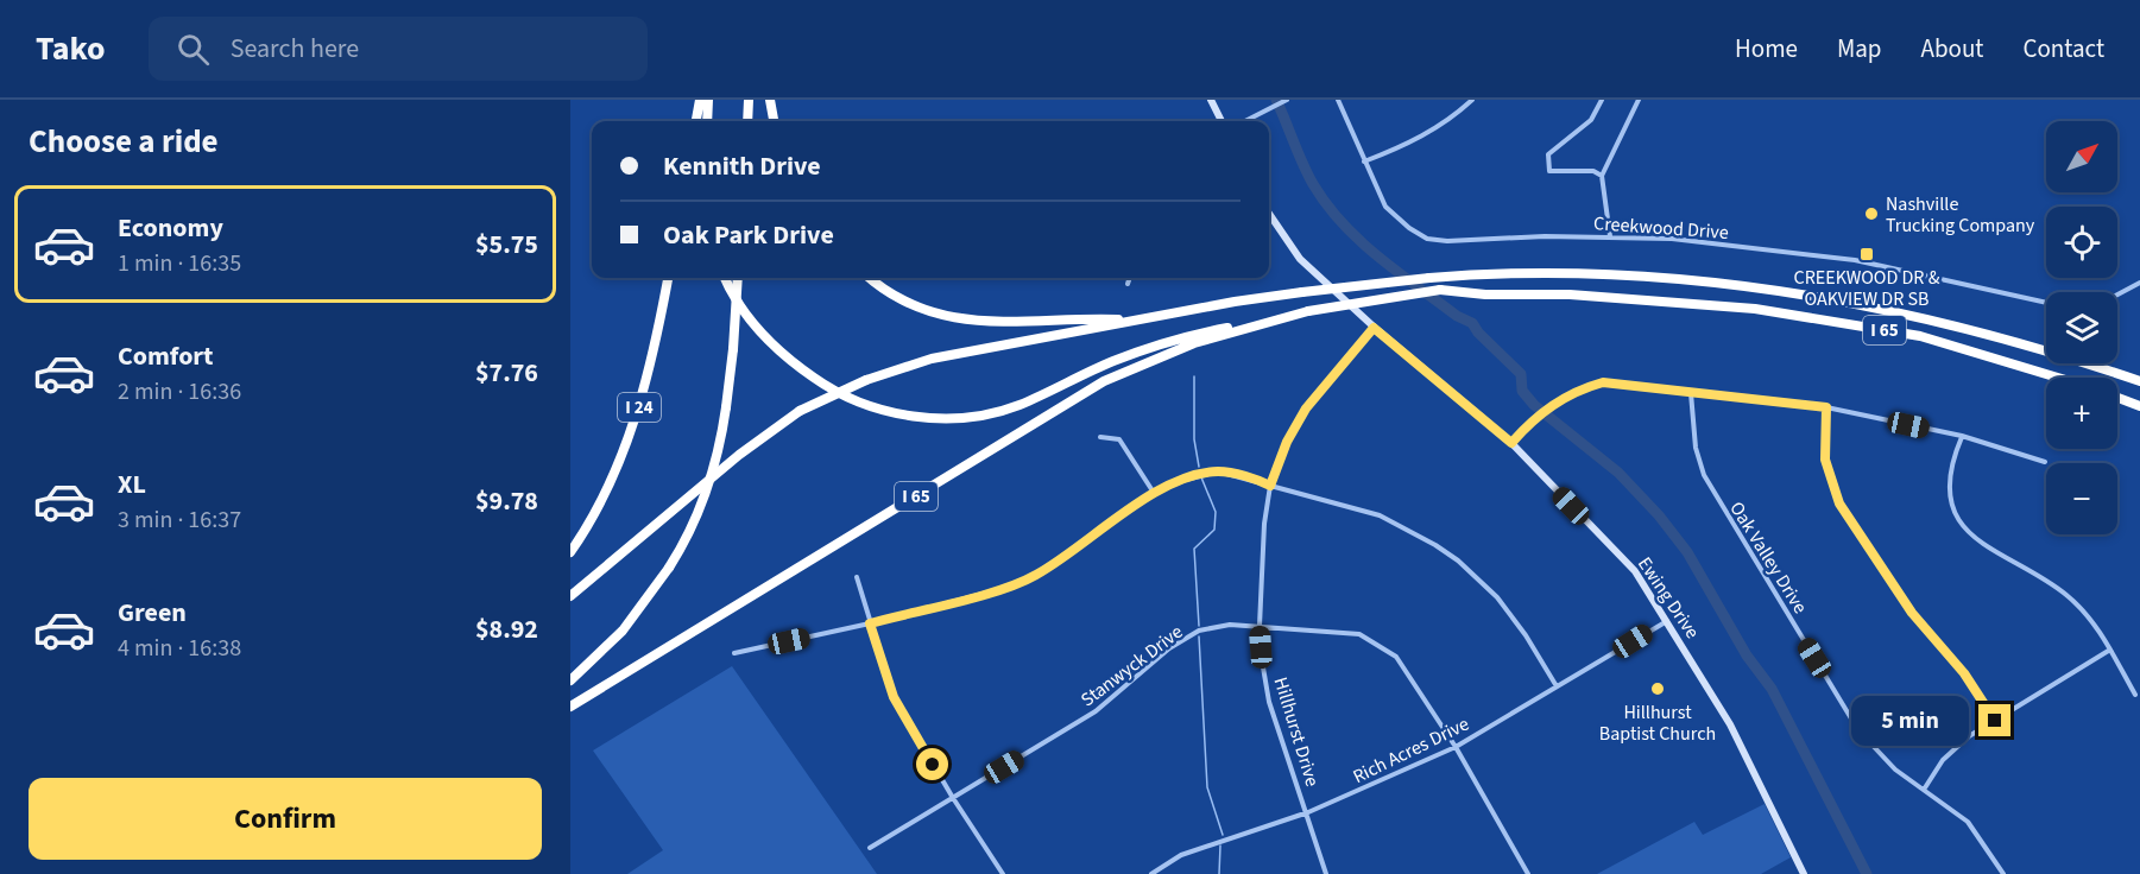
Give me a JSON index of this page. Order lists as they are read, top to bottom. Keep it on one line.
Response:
{"streets":{"highway":["I 65","I 24"],"main road":["Ewing Drive"],"street":["Creekwood Drive","Oak Valley Drive","Stanwyck Drive","Hillhurst Drive","Rich Acres Drive"]},"crossings":[["Ewing Drive","Hillhurst Drive"],["Ewing Drive","Rich Acres Drive"],["Stanwyck Drive","Hillhurst Drive"],["Stanwyck Drive","Rich Acres Drive"],["Hillhurst Drive","Rich Acres Drive"]],"places":{"other":["Nashville Trucking Company","Hillhurst Baptist Church"],"transit":["CREEKWOOD DR & OAKVIEW DR SB"]},"north":"top right","page":{"header":"Tako","search":"Search here","nav":["Home","Map","About","Contact"],"heading":"Choose a ride","map_buttons":["+","−"],"banner":["Kennith Drive","Oak Park Drive"],"list":[{"name":"Economy","note":"1 min · 16:35","value":"$5.75"},{"name":"Comfort","note":"2 min · 16:36","value":"$7.76"},{"name":"XL","note":"3 min · 16:37","value":"$9.78"},{"name":"Green","note":"4 min · 16:38","value":"$8.92"}],"bubble":"5 min","buttons":"Confirm"}}
